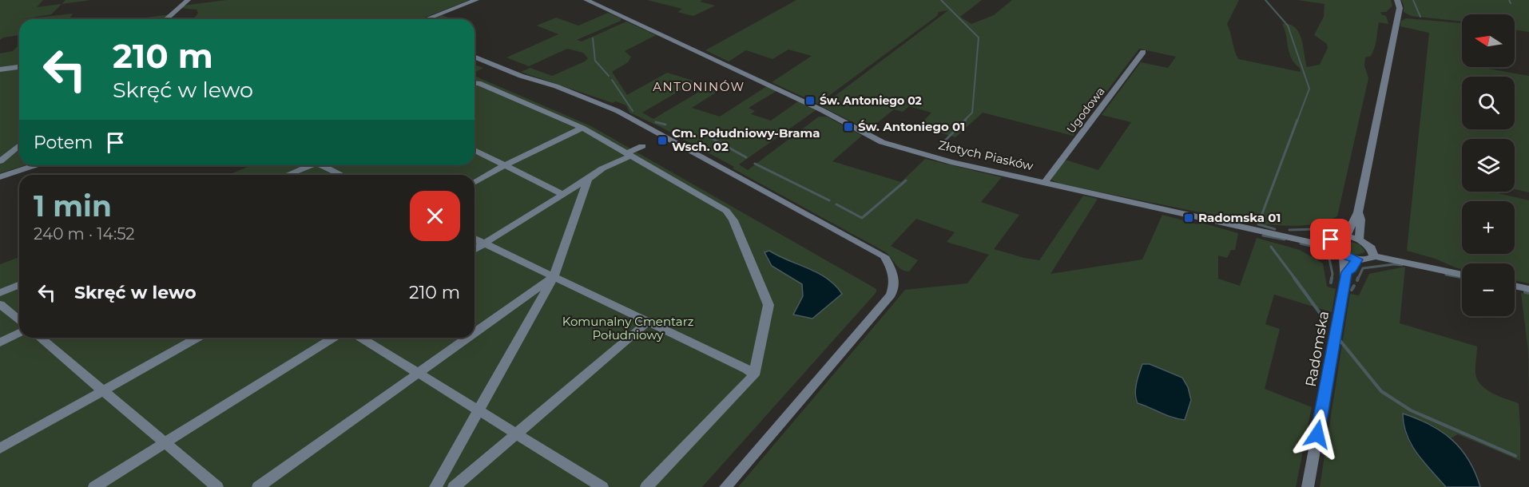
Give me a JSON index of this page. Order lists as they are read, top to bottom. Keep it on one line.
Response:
{"streets":{"street":["Ugodowa","Złotych Piasków","Radomska"]},"crossings":[["Ugodowa","Złotych Piasków"]],"districts":["ANTONINÓW"],"parks":["Komunalny Cmentarz Południowy"],"places":{"transit":["Św. Antoniego 02","Św. Antoniego 01","Cm. Południowy-Brama Wsch. 02","Radomska 01"]},"north":"left","page":{"map_buttons":["+","−"],"turn":["210 m","Skręć w lewo"],"then":"Potem","heading":["1 min","240 m · 14:52"],"list":[{"name":"Skręć w lewo","value":"210 m"}]}}
